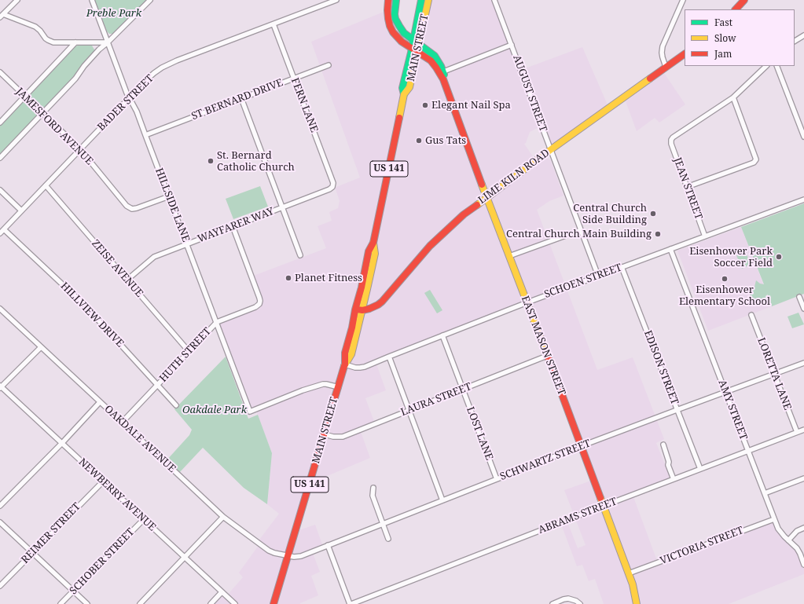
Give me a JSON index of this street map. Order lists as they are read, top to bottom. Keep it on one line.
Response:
{"streets":{"main road":["MAIN STREET","US 141","LIME KILN ROAD","EAST MASON STREET"],"street":["AUGUST STREET","ST BERNARD DRIVE","BADER STREET","FERN LANE","JAMESFORD AVENUE","JEAN STREET","HILLSIDE LANE","WAYFARER WAY","ZEISE AVENUE","SCHOEN STREET","HILLVIEW DRIVE","HUTH STREET","EDISON STREET","LORETTA LANE","LAURA STREET","AMY STREET","LOST LANE","OAKDALE AVENUE","SCHWARTZ STREET","NEWBERRY AVENUE","ABRAMS STREET","REIMER STREET","VICTORIA STREET","SCHOBER STREET"]},"crossings":[["MAIN STREET","LIME KILN ROAD"],["MAIN STREET","HILLSIDE LANE"],["MAIN STREET","SCHOEN STREET"],["MAIN STREET","EAST MASON STREET"],["MAIN STREET","LAURA STREET"],["MAIN STREET","OAKDALE AVENUE"],["MAIN STREET","SCHWARTZ STREET"],["AUGUST STREET","LIME KILN ROAD"],["AUGUST STREET","SCHOEN STREET"],["ST BERNARD DRIVE","FERN LANE"],["ST BERNARD DRIVE","HILLSIDE LANE"],["BADER STREET","FERN LANE"],["BADER STREET","JAMESFORD AVENUE"],["BADER STREET","HILLSIDE LANE"],["BADER STREET","ZEISE AVENUE"],["BADER STREET","HILLVIEW DRIVE"],["FERN LANE","WAYFARER WAY"],["JAMESFORD AVENUE","HILLSIDE LANE"],["LIME KILN ROAD","EAST MASON STREET"],["JEAN STREET","SCHOEN STREET"],["HILLSIDE LANE","WAYFARER WAY"],["HILLSIDE LANE","HUTH STREET"],["WAYFARER WAY","ZEISE AVENUE"],["WAYFARER WAY","HUTH STREET"],["ZEISE AVENUE","HUTH STREET"],["SCHOEN STREET","EAST MASON STREET"],["SCHOEN STREET","EDISON STREET"],["SCHOEN STREET","AMY STREET"],["SCHOEN STREET","LOST LANE"],["HILLVIEW DRIVE","HUTH STREET"],["EAST MASON STREET","LAURA STREET"],["EAST MASON STREET","SCHWARTZ STREET"],["EAST MASON STREET","ABRAMS STREET"],["EAST MASON STREET","VICTORIA STREET"],["HUTH STREET","OAKDALE AVENUE"],["EDISON STREET","SCHWARTZ STREET"],["EDISON STREET","ABRAMS STREET"],["LORETTA LANE","SCHWARTZ STREET"],["LORETTA LANE","ABRAMS STREET"],["LAURA STREET","LOST LANE"],["AMY STREET","SCHWARTZ STREET"],["AMY STREET","ABRAMS STREET"],["AMY STREET","VICTORIA STREET"],["LOST LANE","SCHWARTZ STREET"],["OAKDALE AVENUE","SCHWARTZ STREET"],["NEWBERRY AVENUE","REIMER STREET"],["NEWBERRY AVENUE","SCHOBER STREET"]],"parks":["Preble Park","Oakdale Park"],"places":["Elegant Nail Spa","Gus Tats","St. Bernard Catholic Church","Central Church Side Building","Central Church Main Building","Eisenhower Park Soccer Field","Planet Fitness","Eisenhower Elementary School"],"legend":["Fast","Slow","Jam"]}
